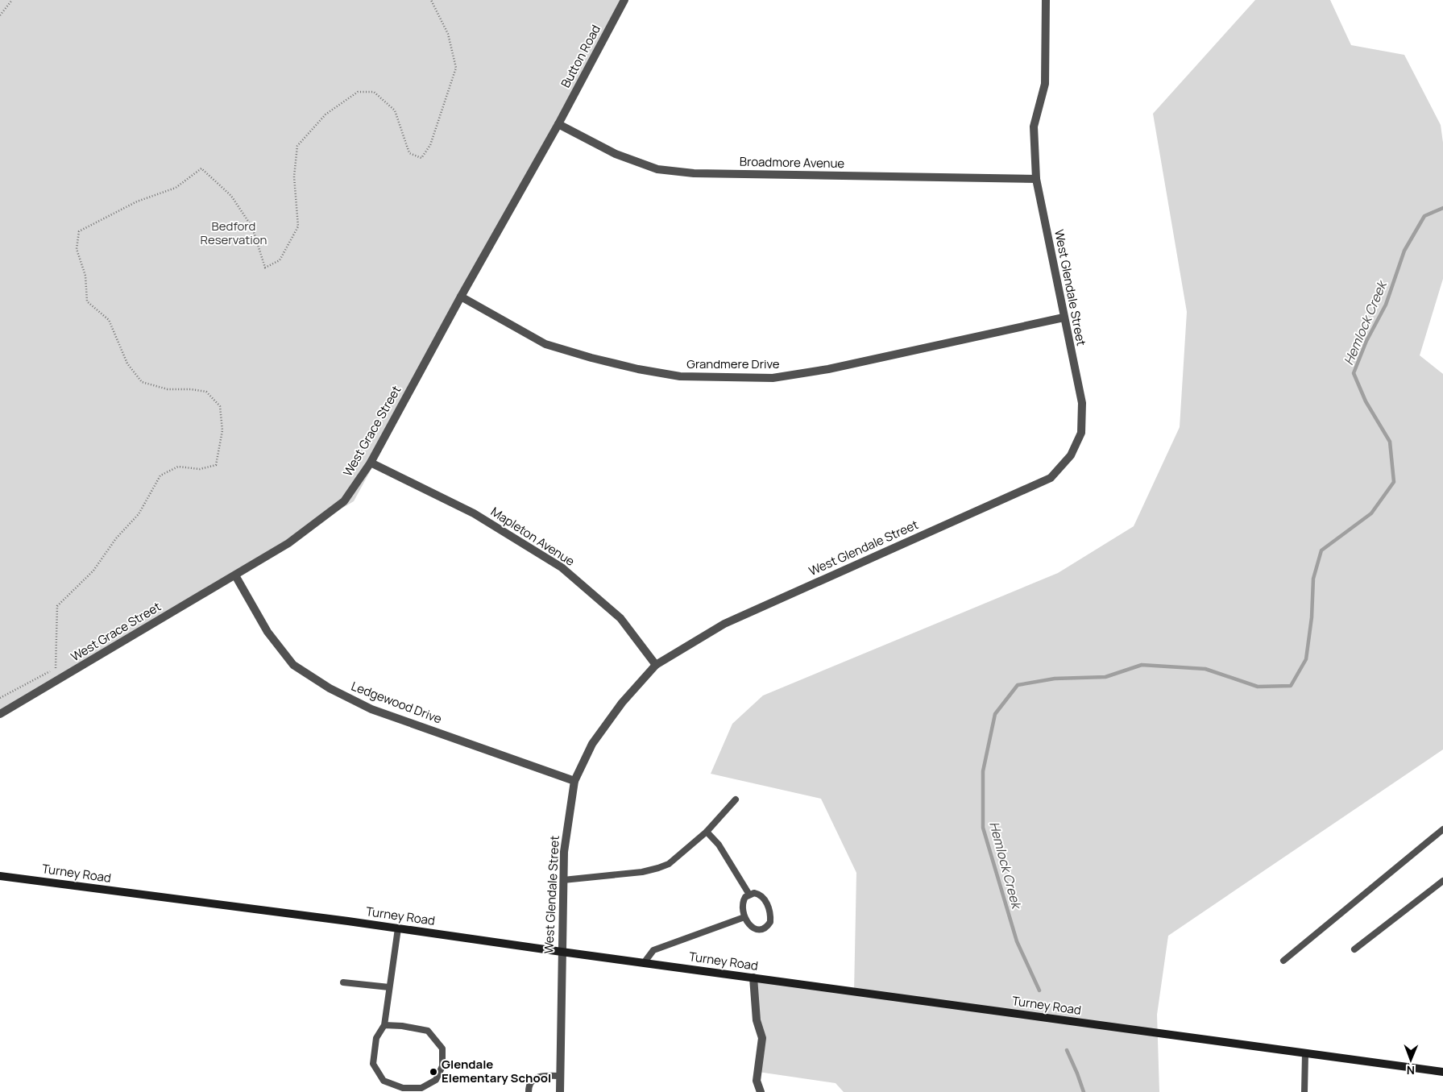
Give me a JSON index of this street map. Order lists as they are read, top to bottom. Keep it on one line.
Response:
{"streets":{"street":["Button Road","Broadmore Avenue","West Glendale Street","Grandmere Drive","West Grace Street","Mapleton Avenue","Ledgewood Drive","Turney Road"]},"crossings":[["Button Road","Broadmore Avenue"],["Button Road","West Grace Street"],["Broadmore Avenue","West Glendale Street"],["Broadmore Avenue","West Grace Street"],["West Glendale Street","Grandmere Drive"],["West Glendale Street","Mapleton Avenue"],["West Glendale Street","Ledgewood Drive"],["West Glendale Street","Turney Road"],["Grandmere Drive","West Grace Street"],["West Grace Street","Mapleton Avenue"],["West Grace Street","Ledgewood Drive"]],"water":["Hemlock Creek"],"parks":["Bedford Reservation"],"places":["Glendale Elementary School"],"north":"bottom"}
